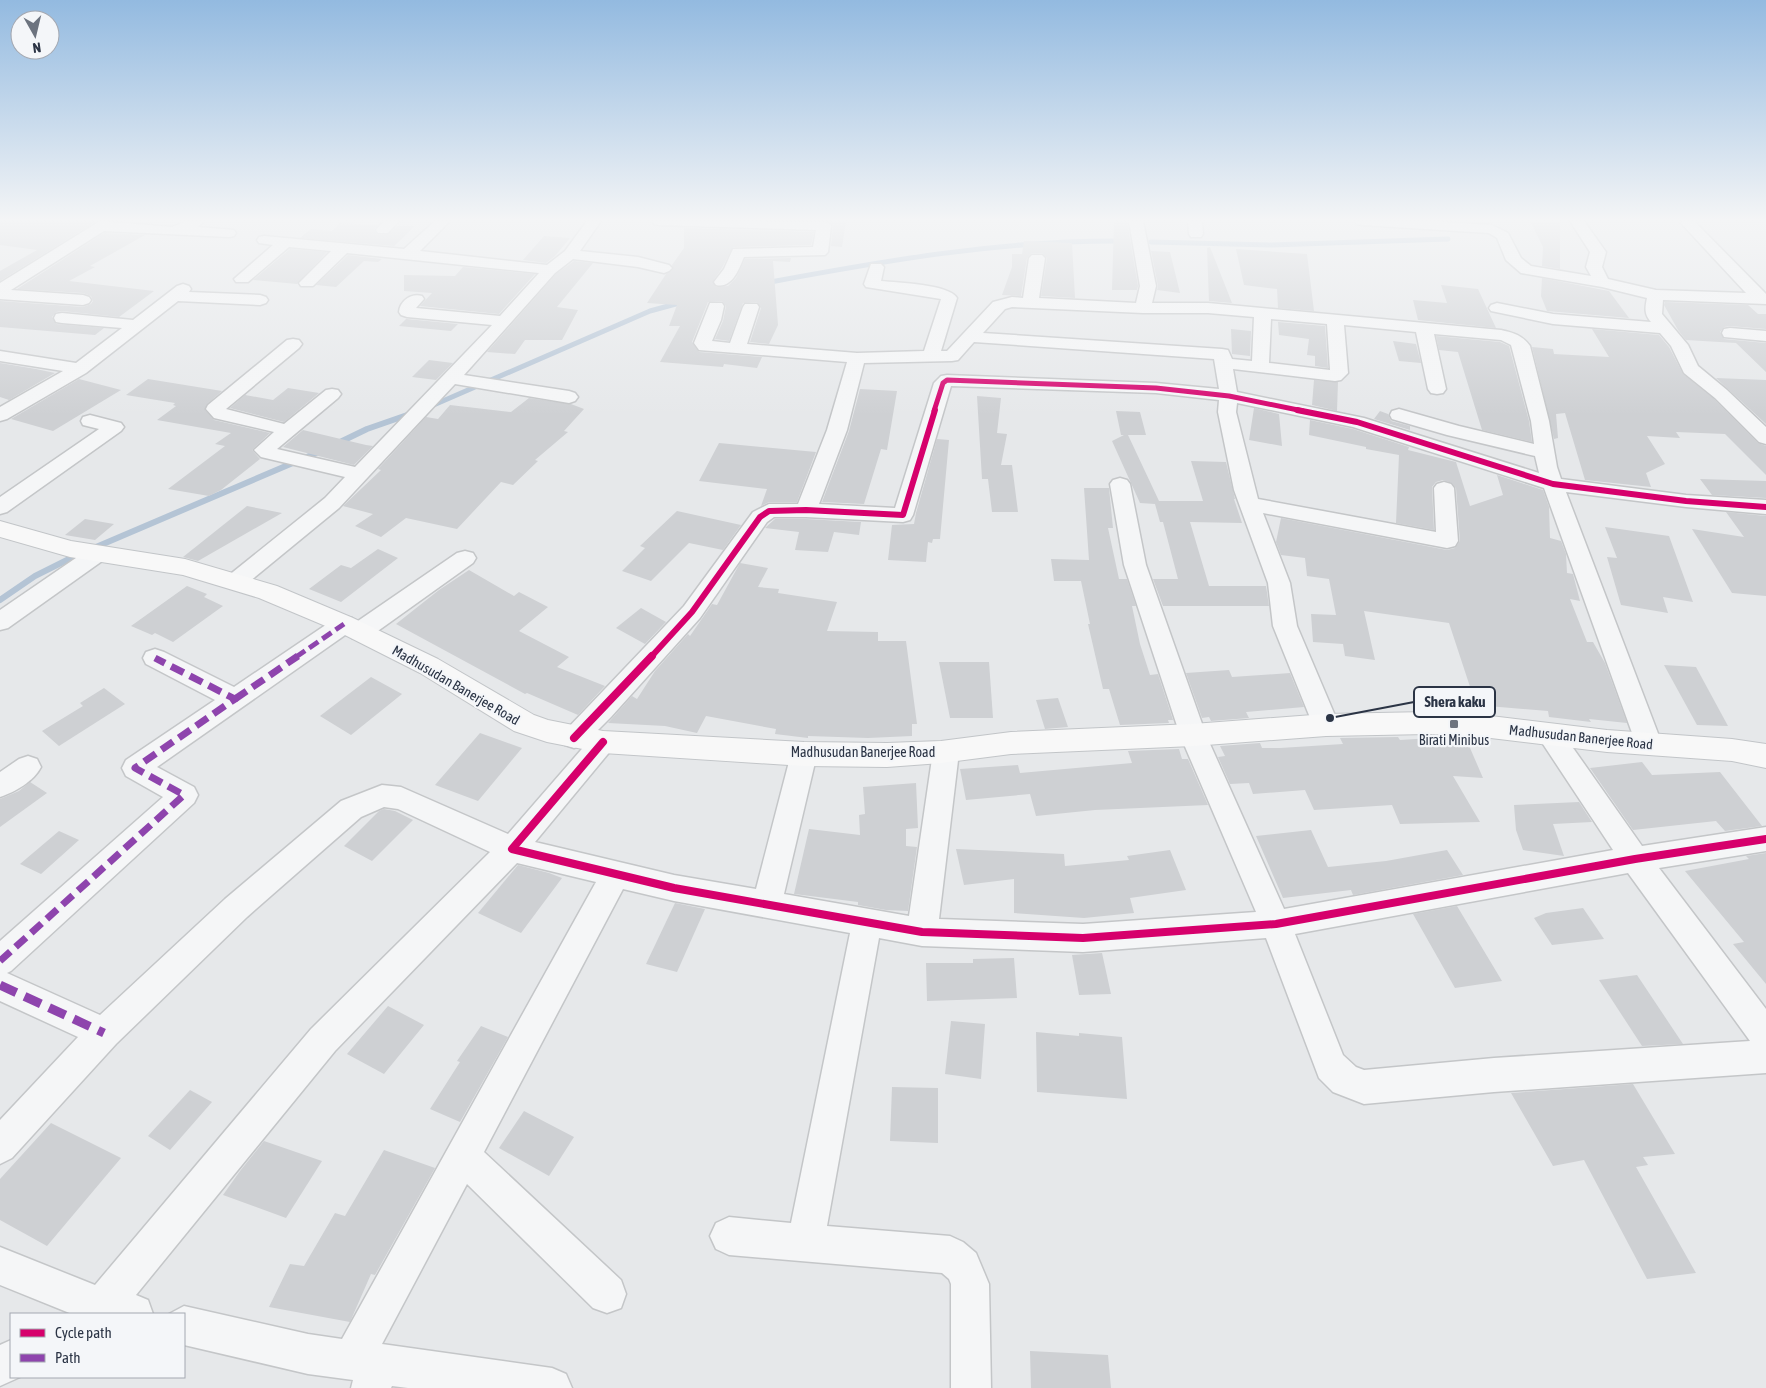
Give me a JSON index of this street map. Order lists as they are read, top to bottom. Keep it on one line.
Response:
{"streets":{"main road":["Madhusudan Banerjee Road"]},"places":{"other":["Shera kaku"],"transit":["Birati Minibus"]},"legend":["Cycle path","Path"],"north":"bottom"}
